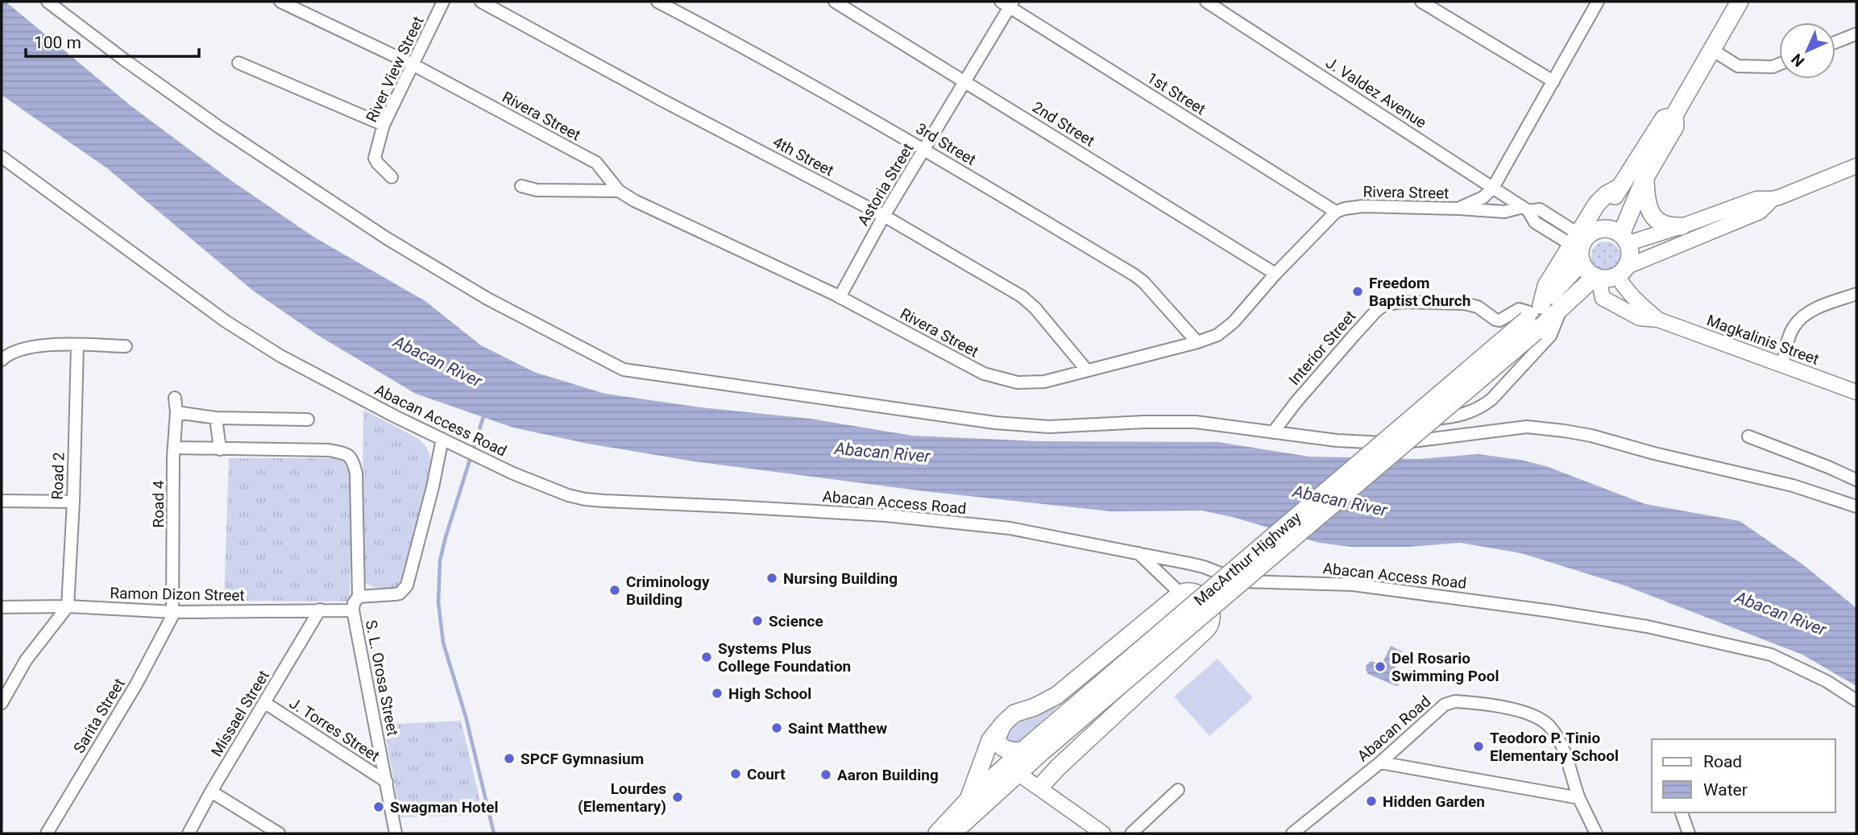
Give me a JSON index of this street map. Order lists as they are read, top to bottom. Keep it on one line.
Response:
{"streets":{"highway":["MacArthur Highway"],"main road":["Magkalinis Street"],"street":["River View Street","J. Valdez Avenue","1st Street","Rivera Street","2nd Street","3rd Street","4th Street","Astoria Street","Interior Street","Abacan Access Road","Road 2","Road 4","Ramon Dizon Street","S. L. Orosa Street","Missael Street","Sarita Street","Abacan Road","J. Torres Street"]},"crossings":[["River View Street","Rivera Street"],["J. Valdez Avenue","Rivera Street"],["1st Street","Rivera Street"],["1st Street","Astoria Street"],["Rivera Street","2nd Street"],["Rivera Street","3rd Street"],["Rivera Street","4th Street"],["Rivera Street","Astoria Street"],["2nd Street","Astoria Street"],["3rd Street","Astoria Street"],["4th Street","Astoria Street"],["Magkalinis Street","MacArthur Highway"],["Interior Street","MacArthur Highway"],["Road 2","Ramon Dizon Street"],["Road 4","Ramon Dizon Street"],["Road 4","Sarita Street"],["Ramon Dizon Street","S. L. Orosa Street"],["Ramon Dizon Street","Missael Street"],["Ramon Dizon Street","Sarita Street"],["S. L. Orosa Street","J. Torres Street"],["Missael Street","J. Torres Street"]],"water":["Abacan River"],"places":["Freedom Baptist Church","Nursing Building","Criminology Building","Science","Systems Plus College Foundation","Del Rosario Swimming Pool","High School","Saint Matthew","Teodoro P. Tinio Elementary School","SPCF Gymnasium","Court","Aaron Building","Lourdes (Elementary)","Hidden Garden","Swagman Hotel"],"legend":["Road","Water"],"scale_bar":"100 m","north":"bottom left"}
